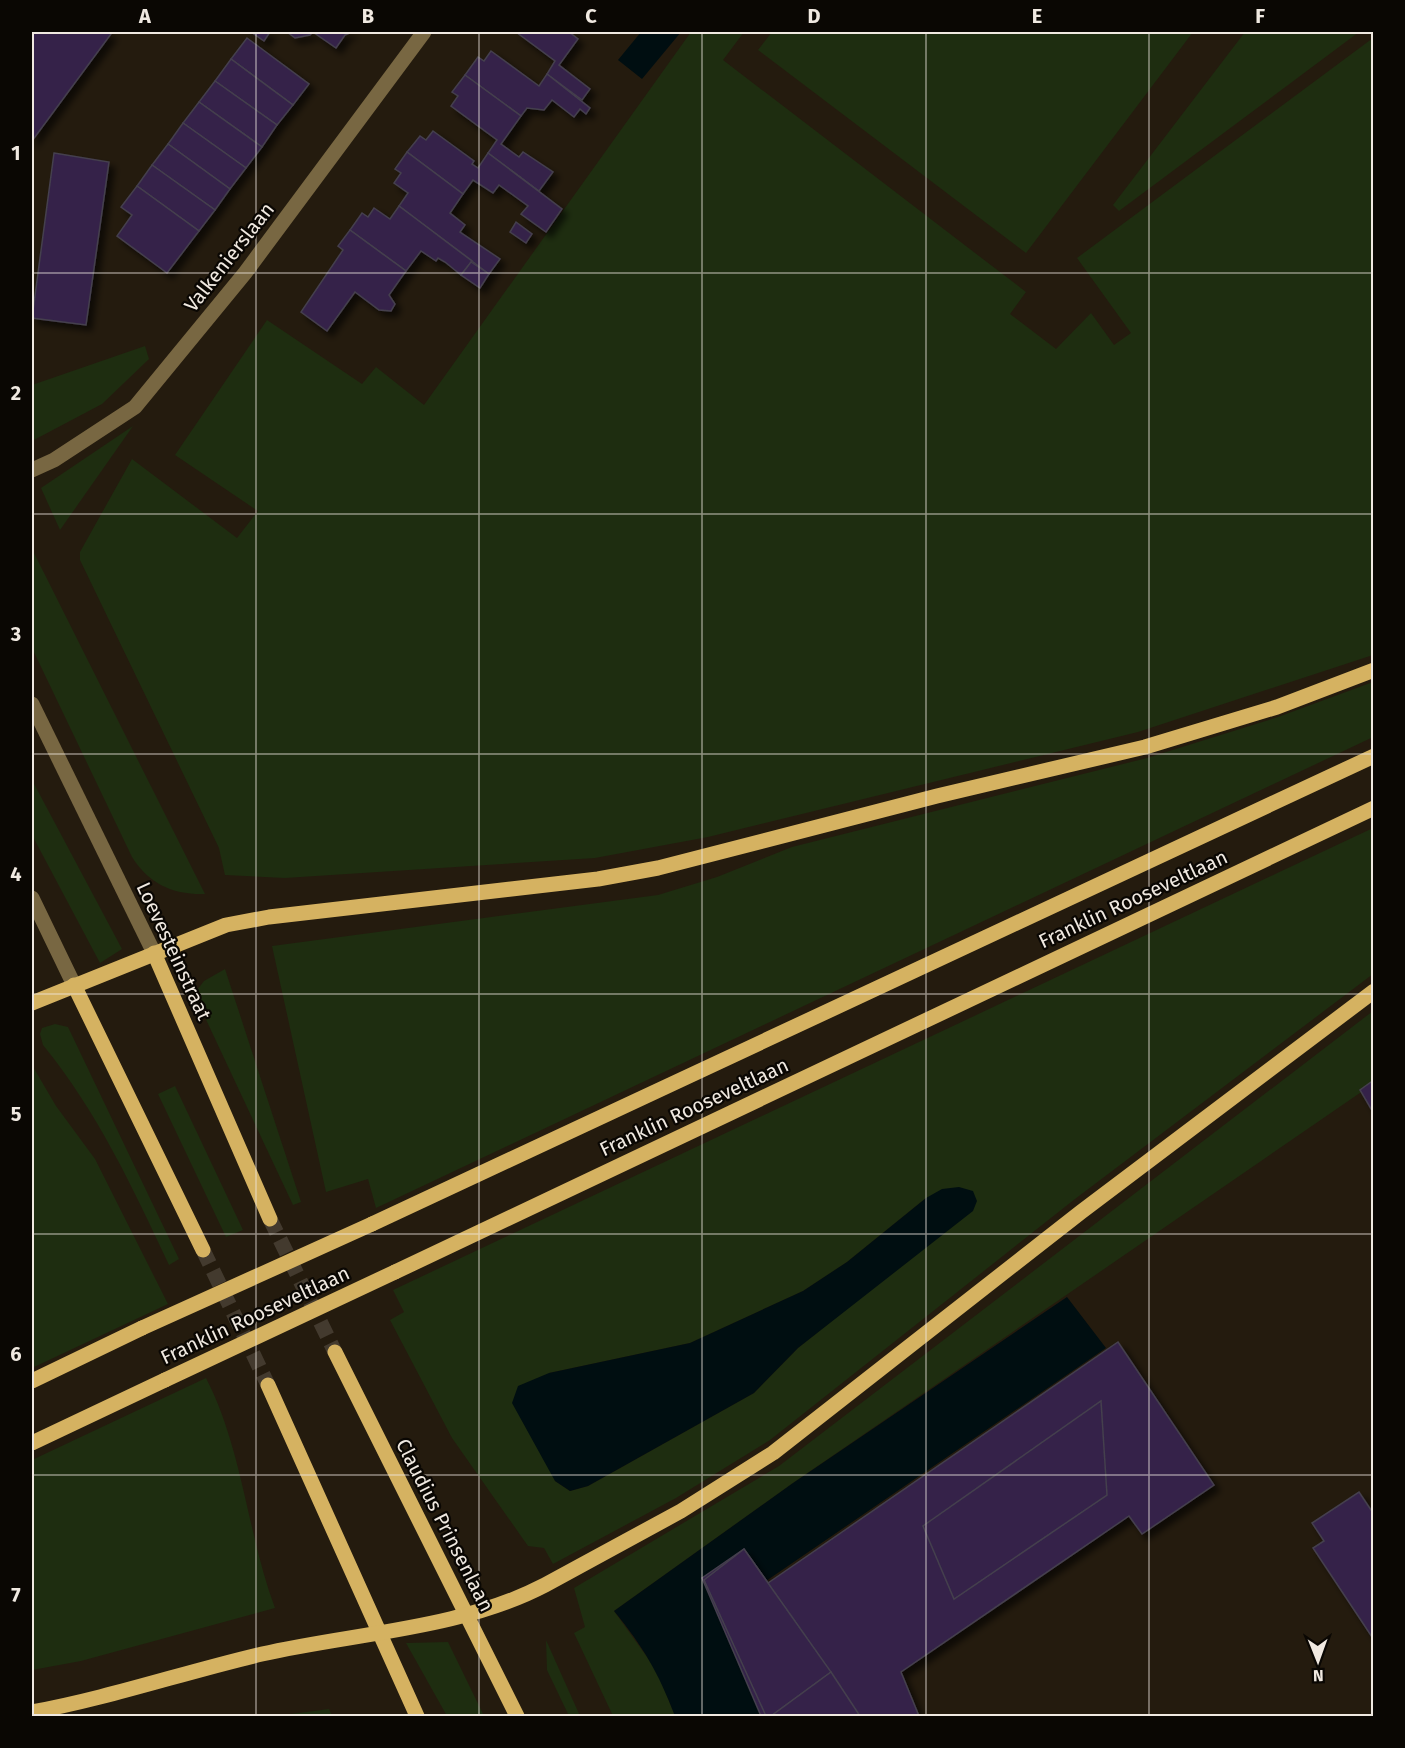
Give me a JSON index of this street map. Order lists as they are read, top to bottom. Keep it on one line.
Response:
{"streets":{"main road":["Franklin Rooseveltlaan","Loevesteinstraat","Claudius Prinsenlaan"],"street":["Valkenierslaan"]},"north":"bottom","grid":{"columns":["A","B","C","D","E","F"],"rows":["1","2","3","4","5","6","7"]}}
